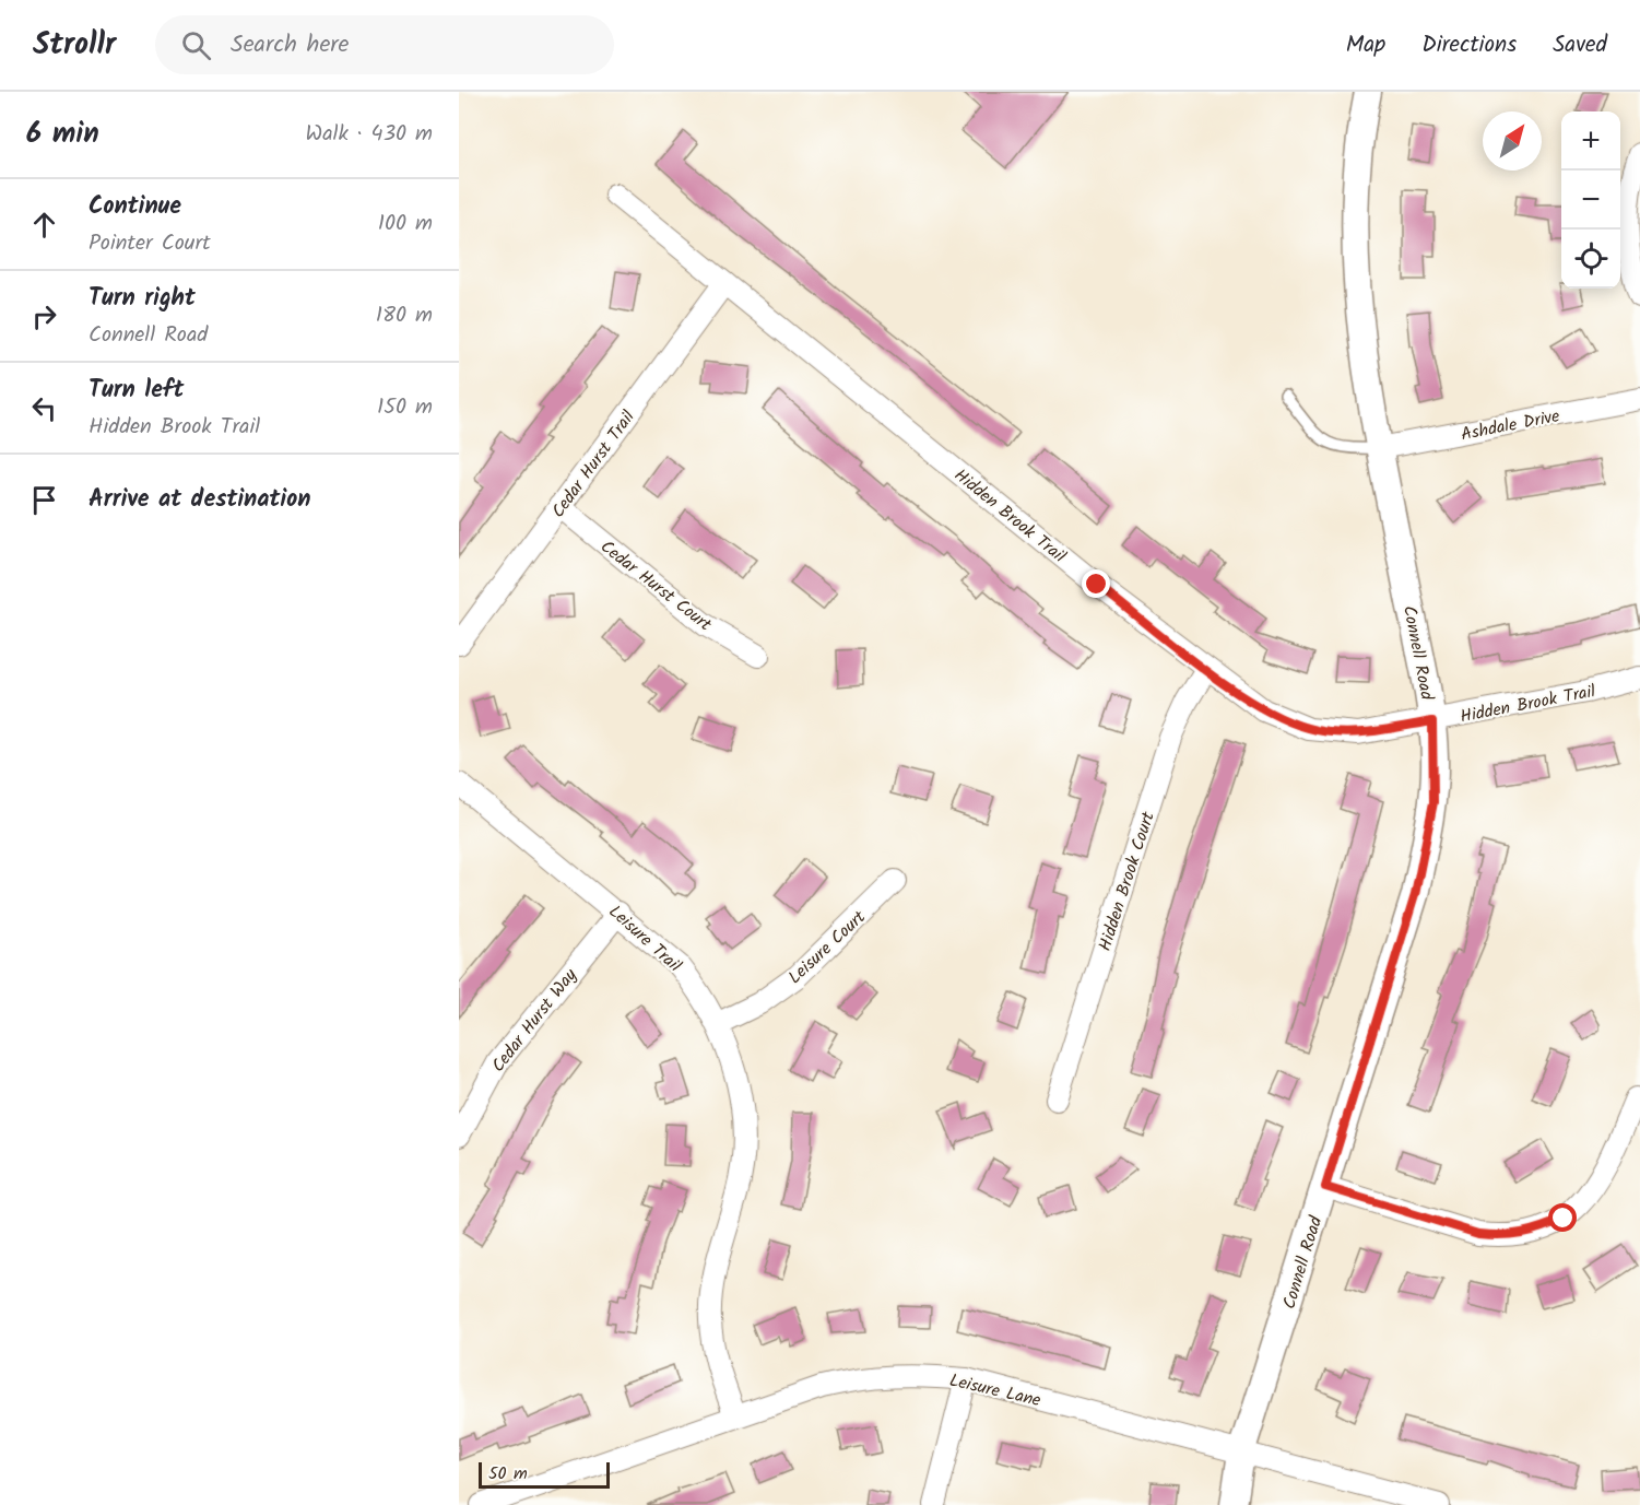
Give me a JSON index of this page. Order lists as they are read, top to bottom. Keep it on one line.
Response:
{"streets":{"street":["Ashdale Drive","Cedar Hurst Trail","Hidden Brook Trail","Cedar Hurst Court","Connell Road","Hidden Brook Court","Leisure Trail","Leisure Court","Cedar Hurst Way","Leisure Lane"]},"crossings":[["Ashdale Drive","Connell Road"],["Cedar Hurst Trail","Hidden Brook Trail"],["Cedar Hurst Trail","Cedar Hurst Court"],["Hidden Brook Trail","Connell Road"],["Hidden Brook Trail","Hidden Brook Court"],["Connell Road","Leisure Lane"],["Leisure Trail","Leisure Court"],["Leisure Trail","Cedar Hurst Way"],["Leisure Trail","Leisure Lane"]],"scale_bar":"50 m","north":"top right","page":{"header":"Strollr","search":"Search here","nav":["Map","Directions","Saved"],"heading":["6 min","Walk · 430 m"],"map_buttons":["+","−"],"list":[["Continue","Pointer Court","100 m"],["Turn right","Connell Road","180 m"],["Turn left","Hidden Brook Trail","150 m"],"Arrive at destination"],"scale":"50 m"}}
